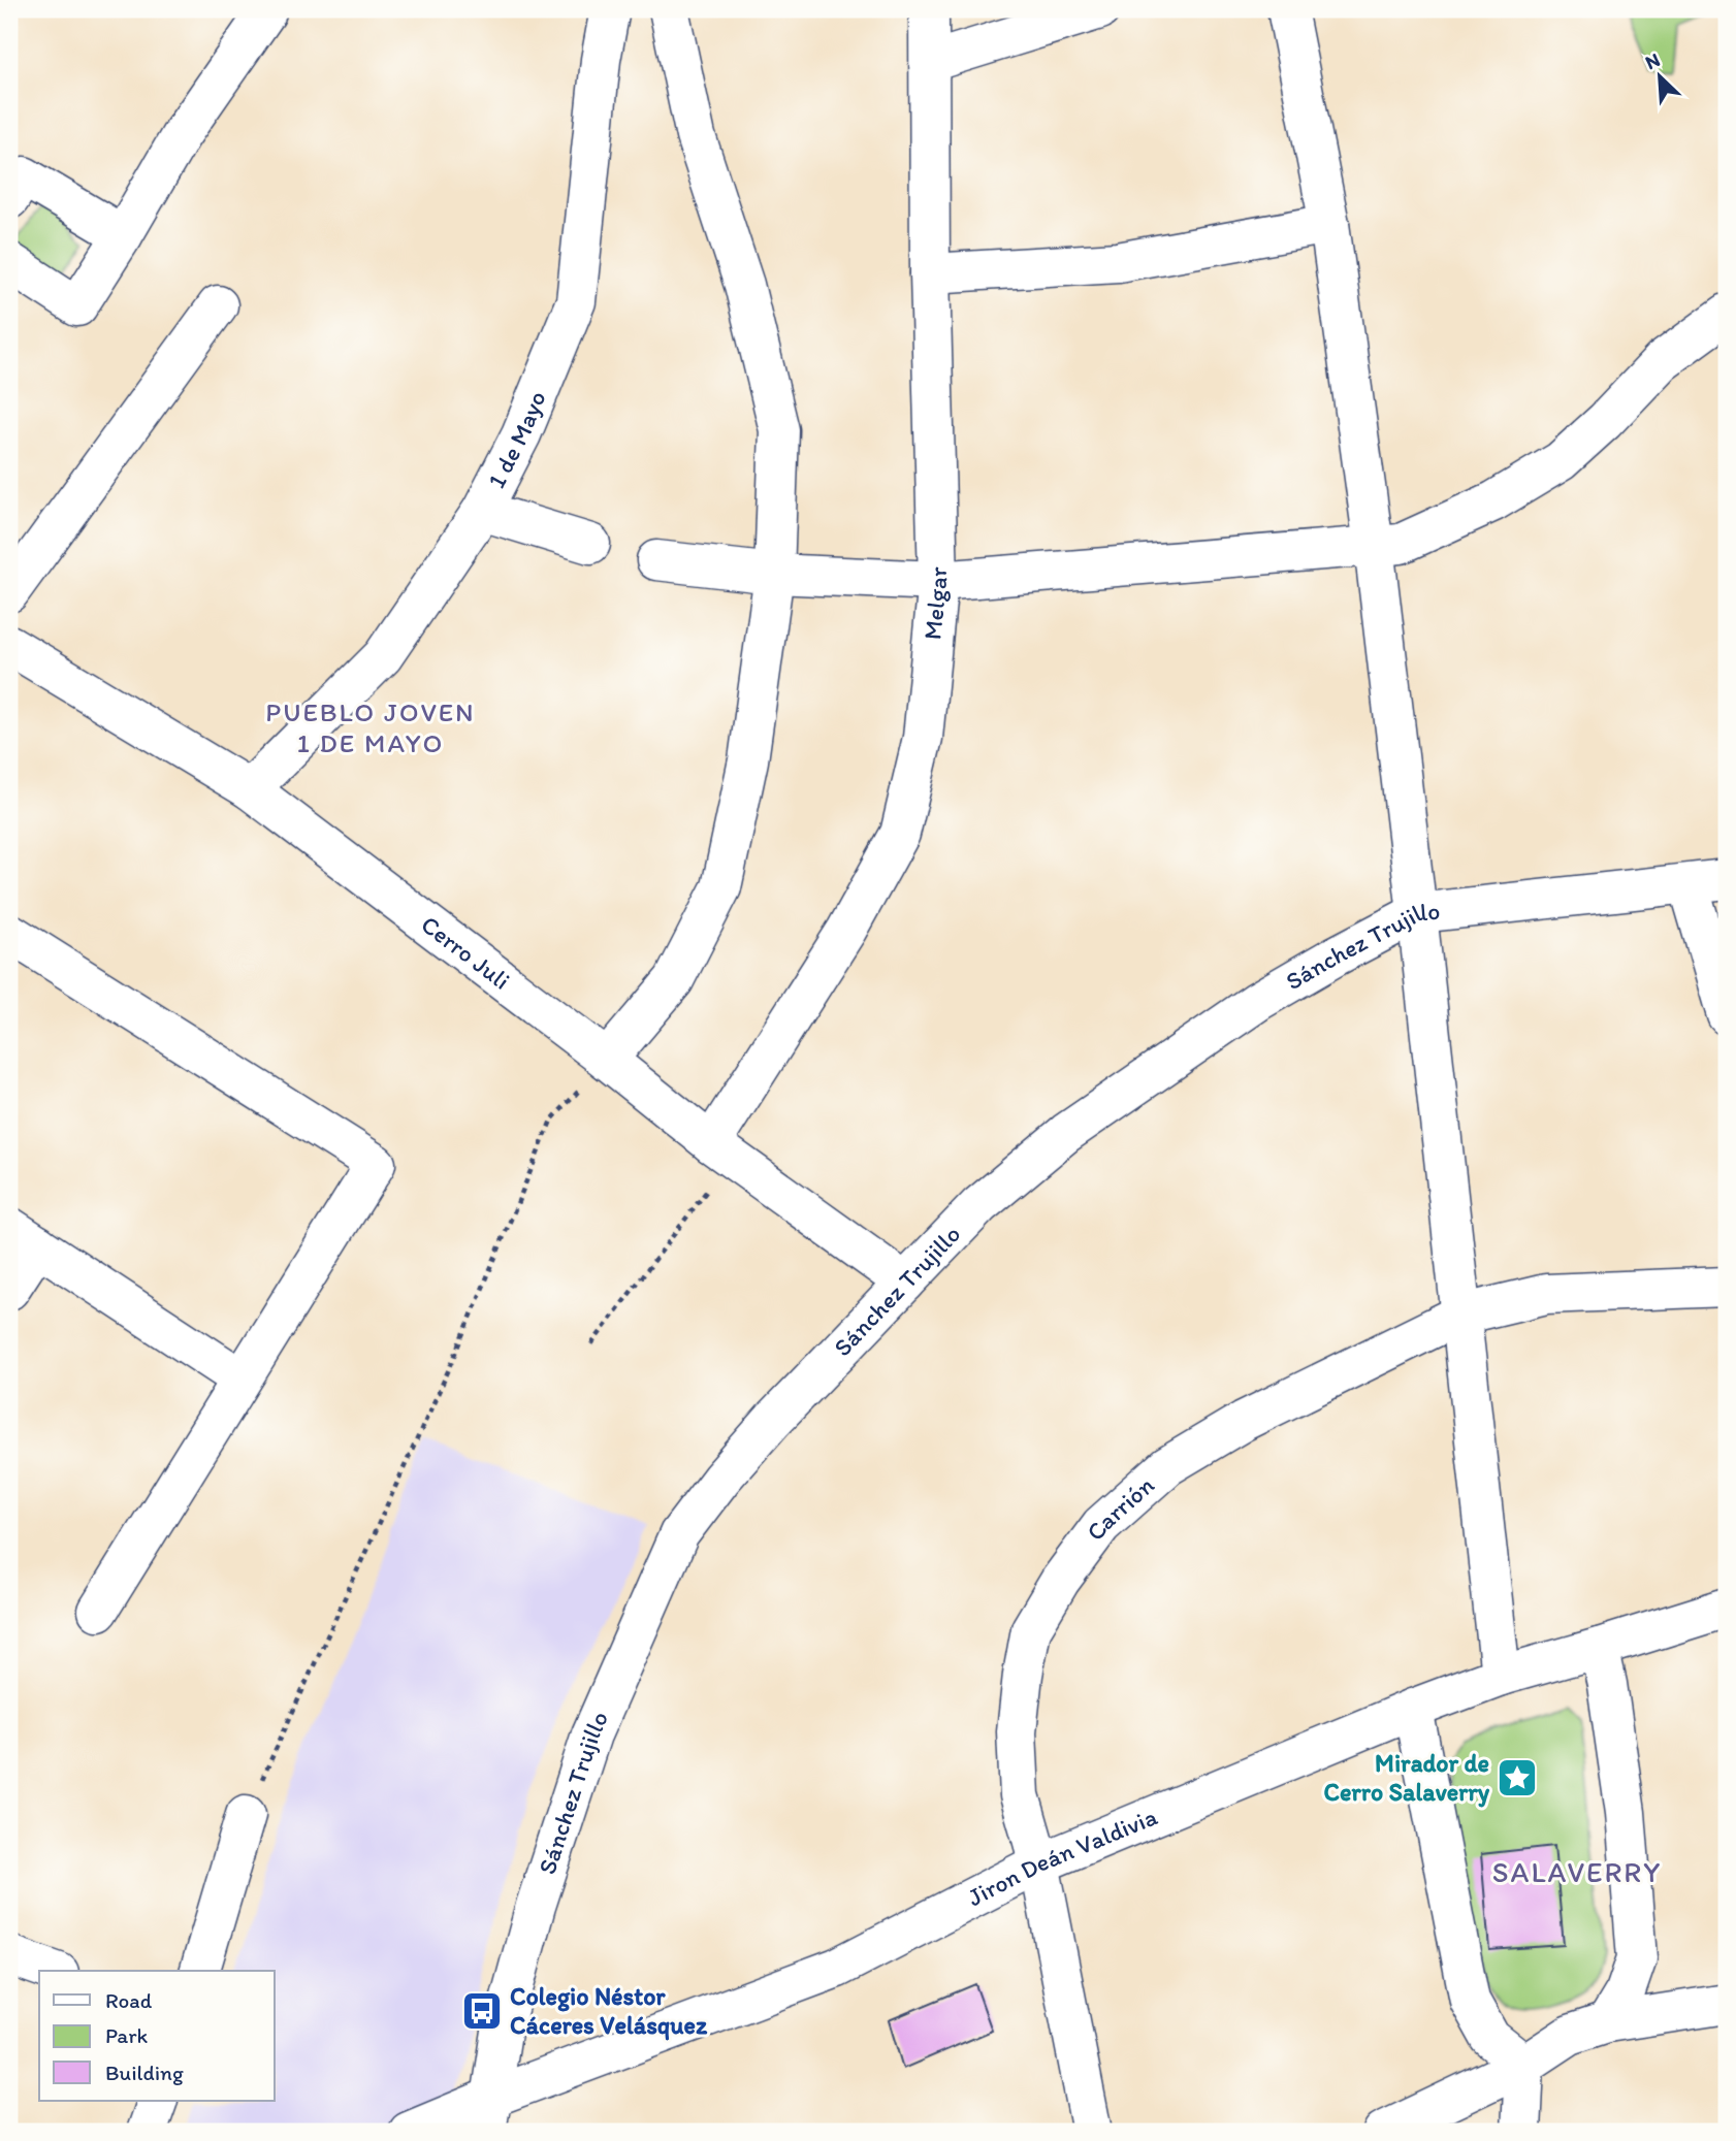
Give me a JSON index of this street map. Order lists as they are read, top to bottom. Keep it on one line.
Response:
{"streets":{"street":["1 de Mayo","Melgar","Sánchez Trujillo","Cerro Juli","Carrión","Jiron Deán Valdivia"]},"crossings":[["1 de Mayo","Cerro Juli"],["Melgar","Cerro Juli"],["Sánchez Trujillo","Cerro Juli"],["Sánchez Trujillo","Jiron Deán Valdivia"],["Carrión","Jiron Deán Valdivia"]],"districts":["PUEBLO JOVEN 1 DE MAYO","SALAVERRY"],"places":{"place":["Mirador de Cerro Salaverry"],"bus stop":["Colegio Néstor Cáceres Velásquez"]},"legend":["Road","Park","Building"],"north":"top left"}
